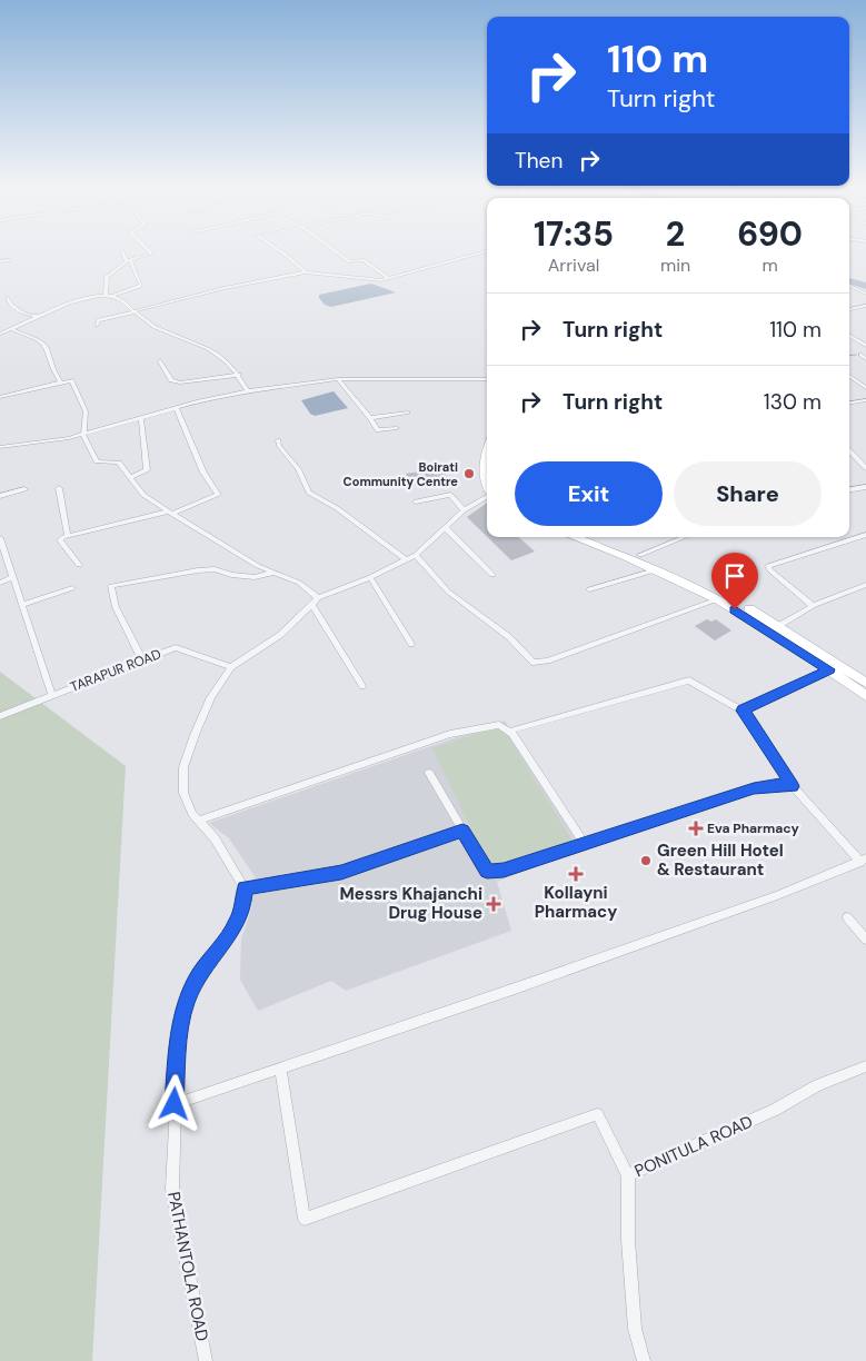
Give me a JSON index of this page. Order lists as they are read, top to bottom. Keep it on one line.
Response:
{"streets":{"street":["TARAPUR ROAD","PONITULA ROAD","PATHANTOLA ROAD"]},"places":{"other":["Boirati Community Centre","Green Hill Hotel & Restaurant"],"health":["Eva Pharmacy","Kollayni Pharmacy","Messrs Khajanchi Drug House"]},"page":{"turn":["110 m","Turn right"],"then":"Then","eta":["17:35","Arrival","2","min","690","m"],"list":[{"name":"Turn right","value":"110 m"},{"name":"Turn right","value":"130 m"}],"buttons":["Exit","Share"]}}
